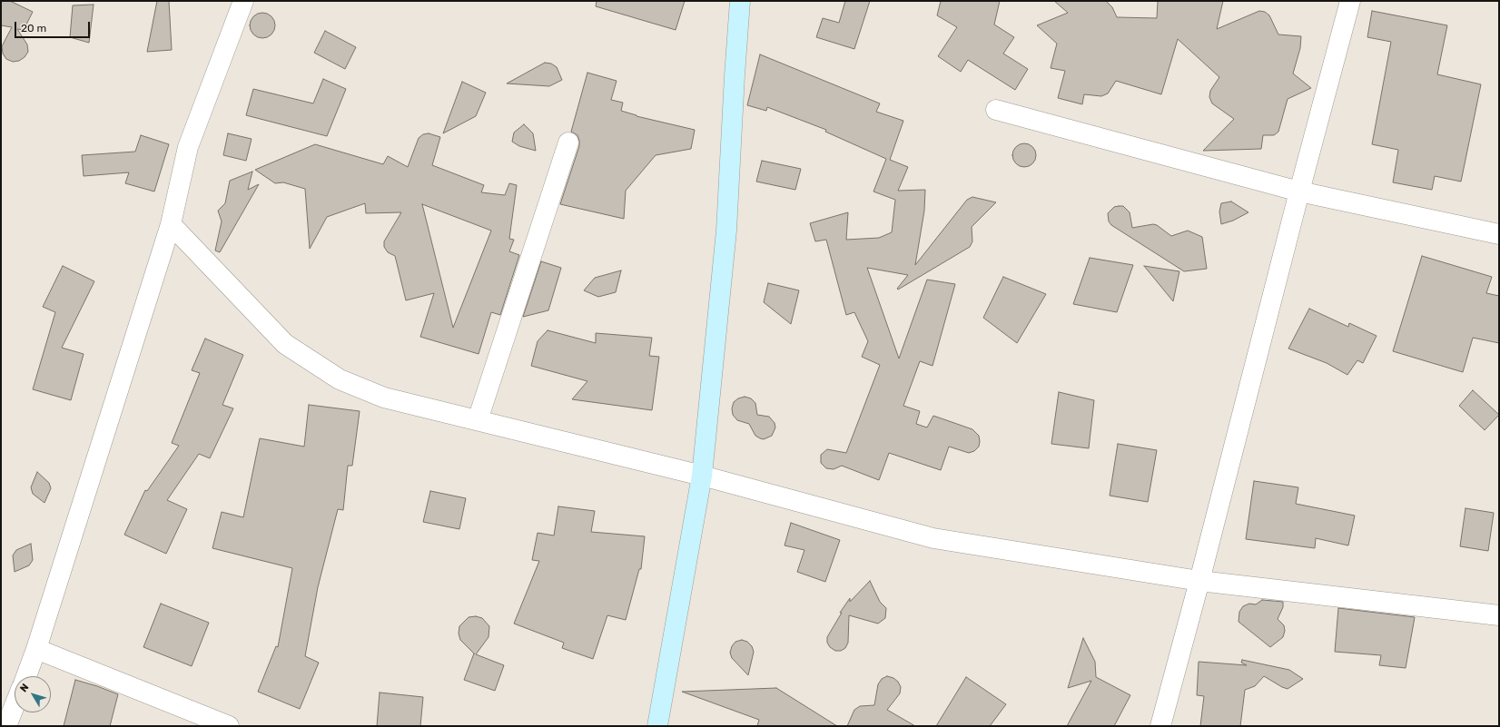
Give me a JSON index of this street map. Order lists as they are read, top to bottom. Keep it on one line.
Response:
{"scale_bar":"20 m","north":"top left"}
